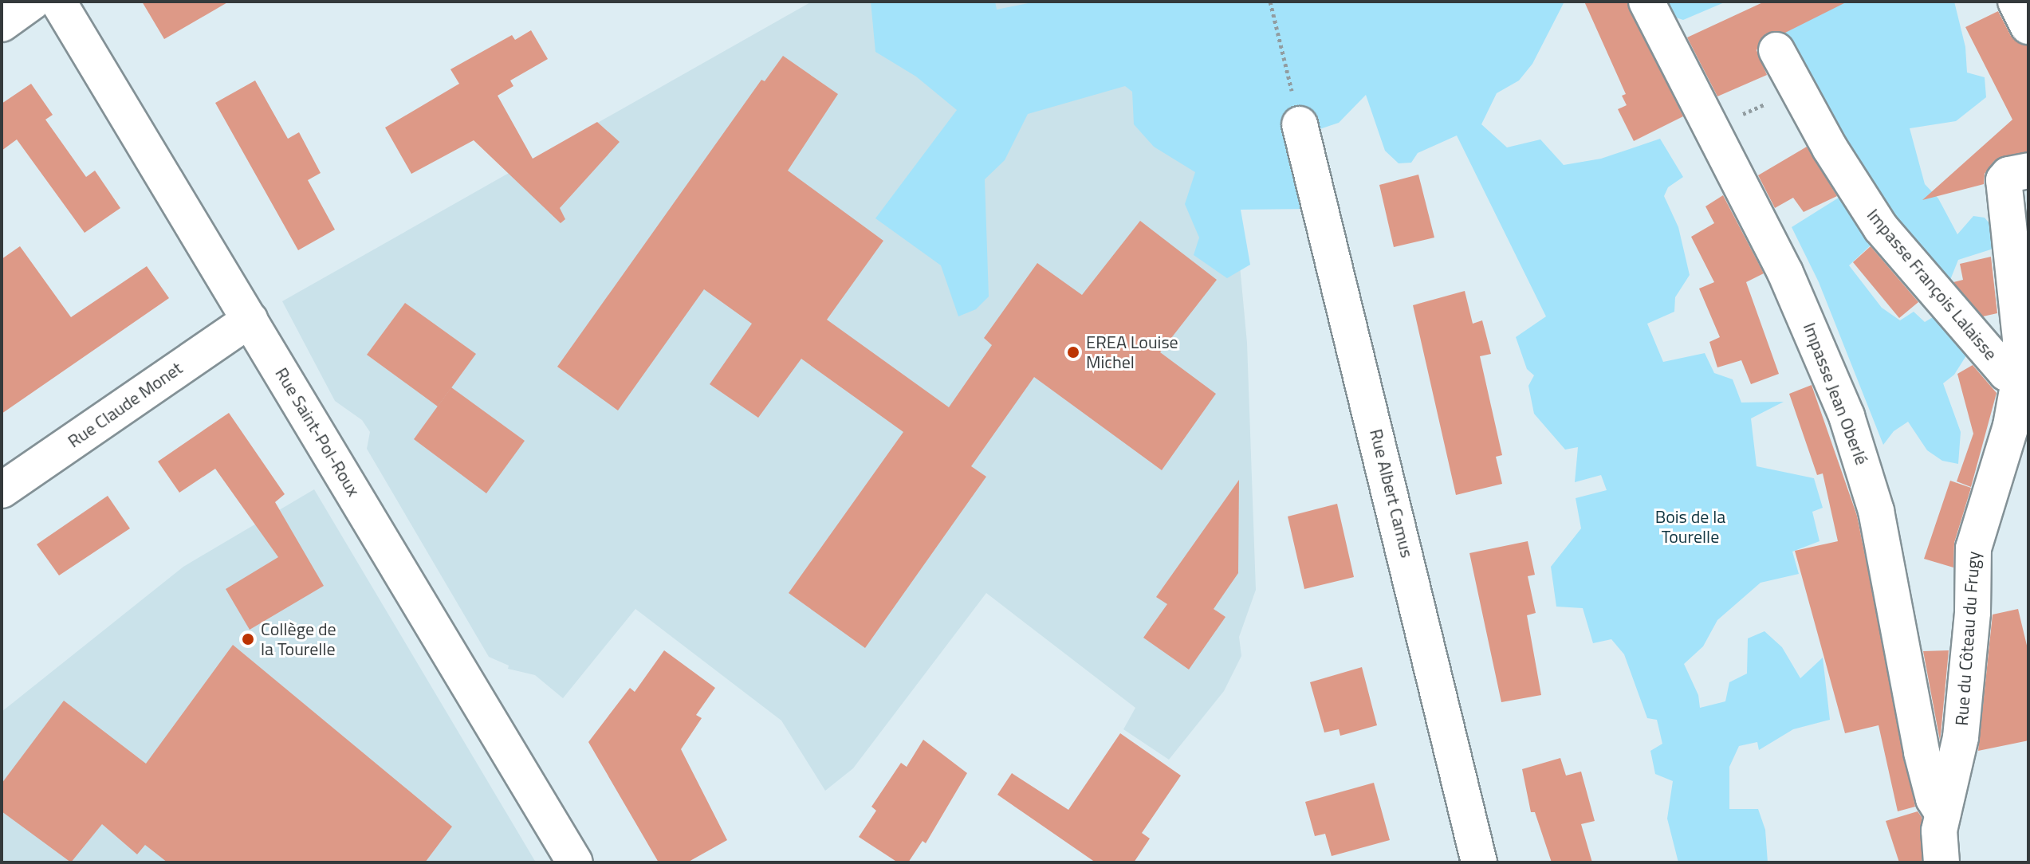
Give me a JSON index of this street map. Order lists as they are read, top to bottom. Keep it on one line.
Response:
{"streets":{"street":["Impasse François Lalaisse","Impasse Jean Oberlé","Rue Claude Monet","Rue Saint-Pol-Roux","Rue Albert Camus","Rue du Côteau du Frugy"]},"crossings":[["Impasse François Lalaisse","Rue du Côteau du Frugy"],["Impasse Jean Oberlé","Rue du Côteau du Frugy"],["Rue Claude Monet","Rue Saint-Pol-Roux"]],"parks":["Bois de la Tourelle"],"places":["EREA Louise Michel","Collège de la Tourelle"]}
